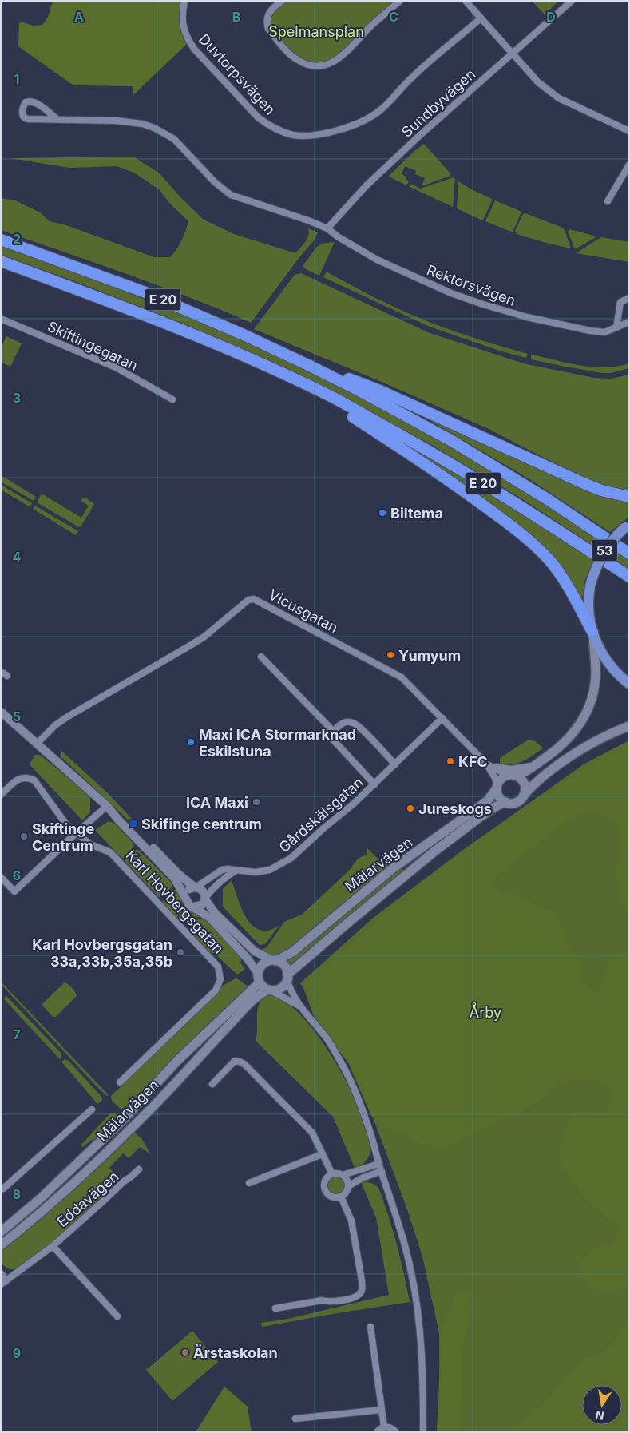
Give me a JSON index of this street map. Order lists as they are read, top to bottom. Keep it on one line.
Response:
{"streets":{"highway":["E 20"],"main road":["53","Mälarvägen"],"street":["Duvtorpsvägen","Sundbyvägen","Rektorsvägen","Skiftingegatan","Vicusgatan","Gårdskälsgatan","Karl Hovbergsgatan","Eddavägen"]},"crossings":[["Sundbyvägen","Rektorsvägen"],["E 20","53"],["Vicusgatan","Gårdskälsgatan"],["Vicusgatan","Mälarvägen"],["Vicusgatan","Karl Hovbergsgatan"],["Gårdskälsgatan","Karl Hovbergsgatan"],["Mälarvägen","Karl Hovbergsgatan"]],"parks":["Spelmansplan","Årby"],"places":{"other":["Biltema","Yumyum","Maxi ICA Stormarknad Eskilstuna","KFC","ICA Maxi","Jureskogs","Skiftinge Centrum","Karl Hovbergsgatan 33a,33b,35a,35b","Ärstaskolan"],"transit":["Skifinge centrum"]},"north":"bottom","grid":{"columns":["A","B","C","D"],"rows":["1","2","3","4","5","6","7","8","9"]}}
